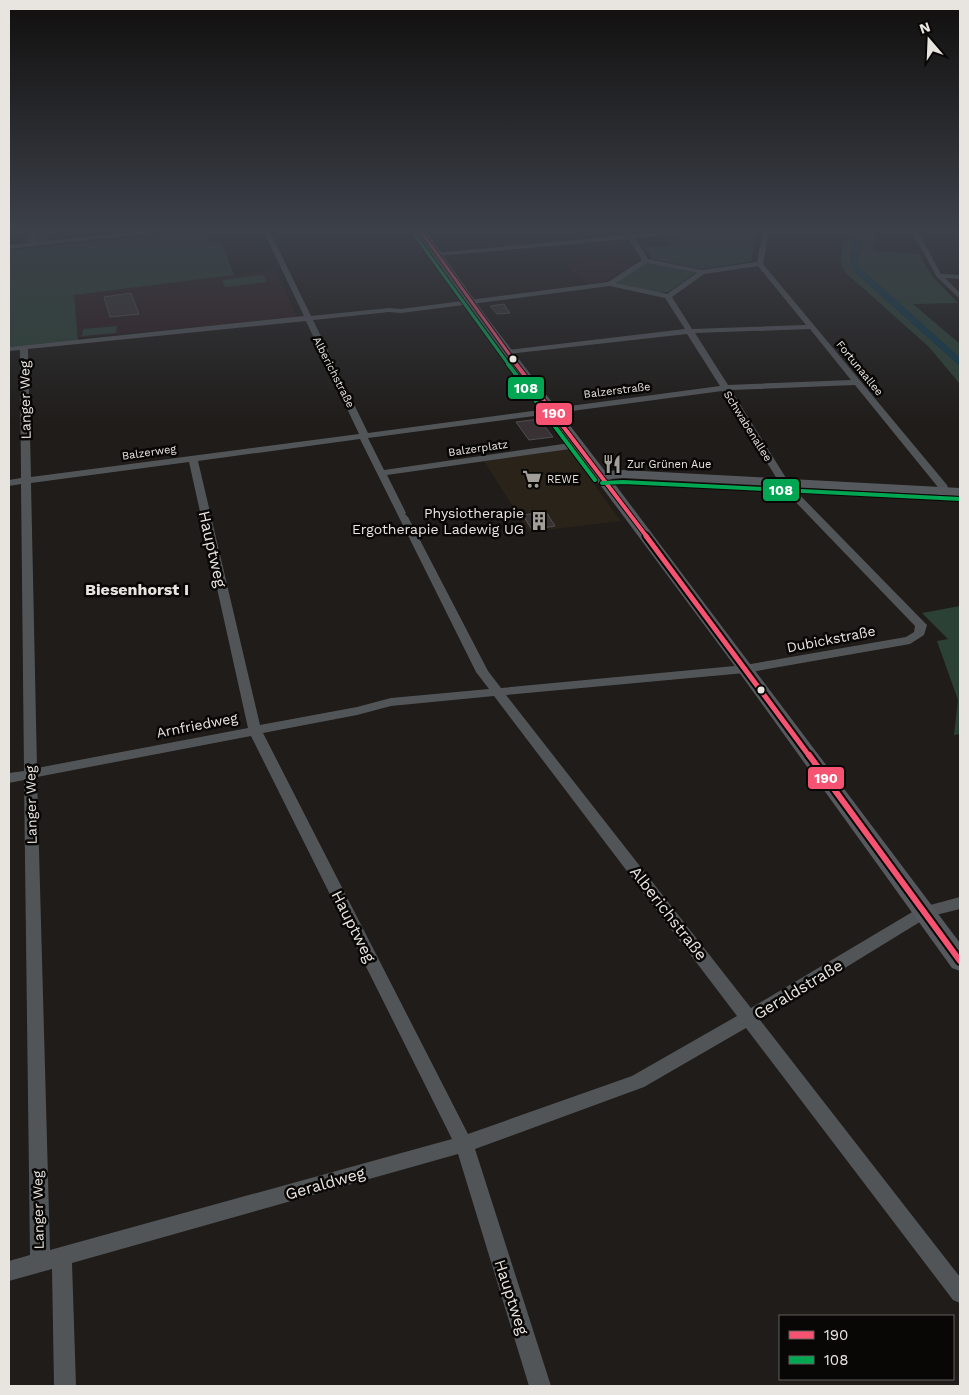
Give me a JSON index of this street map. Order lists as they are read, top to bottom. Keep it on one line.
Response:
{"streets":{"street":["Fortunaallee","Alberichstraße","Balzerstraße","Langer Weg","Schwabenallee","Balzerplatz","Balzerweg","Hauptweg","Dubickstraße","Arnfriedweg","Geraldstraße","Geraldweg"]},"crossings":[["Fortunaallee","Balzerstraße"],["Alberichstraße","Balzerstraße"],["Alberichstraße","Balzerplatz"],["Alberichstraße","Dubickstraße"],["Alberichstraße","Arnfriedweg"],["Alberichstraße","Geraldstraße"],["Balzerstraße","Schwabenallee"],["Balzerstraße","Balzerweg"],["Langer Weg","Balzerweg"],["Langer Weg","Arnfriedweg"],["Langer Weg","Geraldweg"],["Schwabenallee","Dubickstraße"],["Balzerweg","Hauptweg"],["Hauptweg","Arnfriedweg"],["Hauptweg","Geraldweg"],["Dubickstraße","Arnfriedweg"],["Geraldstraße","Geraldweg"]],"districts":["Biesenhorst I"],"places":{"restaurant":["Zur Grünen Aue"],"supermarket":["REWE"],"building":["Physiotherapie Ergotherapie Ladewig UG"]},"lines":["transit line 190","transit line 108"],"legend":["190","108"],"north":"top"}
